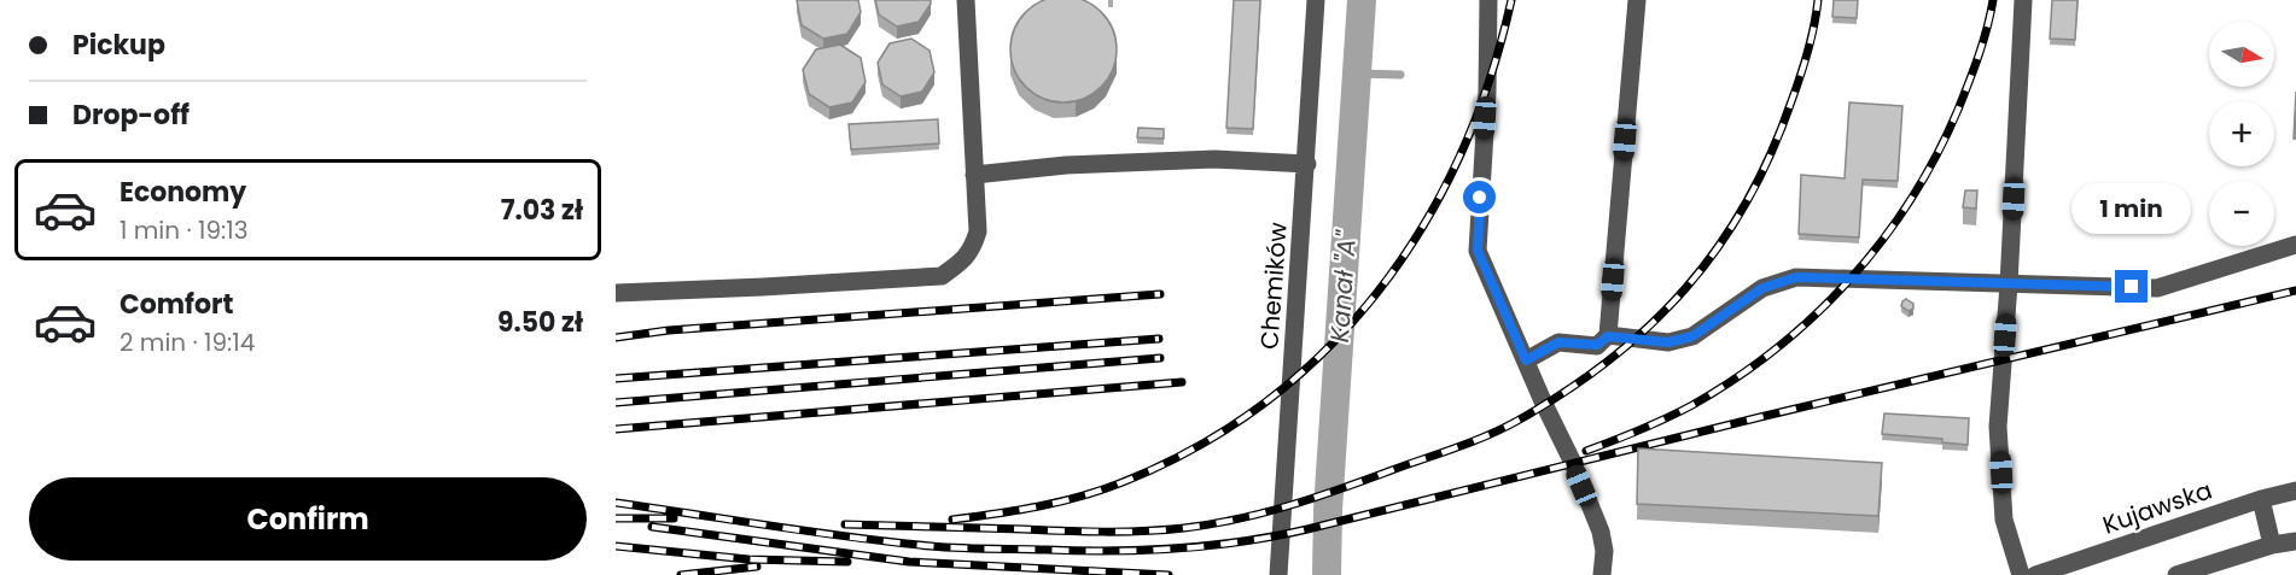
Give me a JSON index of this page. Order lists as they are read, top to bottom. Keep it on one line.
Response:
{"streets":{"street":["Chemików","Kujawska"]},"water":["Kanał \"A\""],"north":"right","page":{"banner":["Pickup","Drop-off"],"map_buttons":["+","−"],"list":[{"name":"Economy","note":"1 min · 19:13","value":"7.03 zł"},{"name":"Comfort","note":"2 min · 19:14","value":"9.50 zł"}],"bubble":"1 min","buttons":"Confirm"}}
